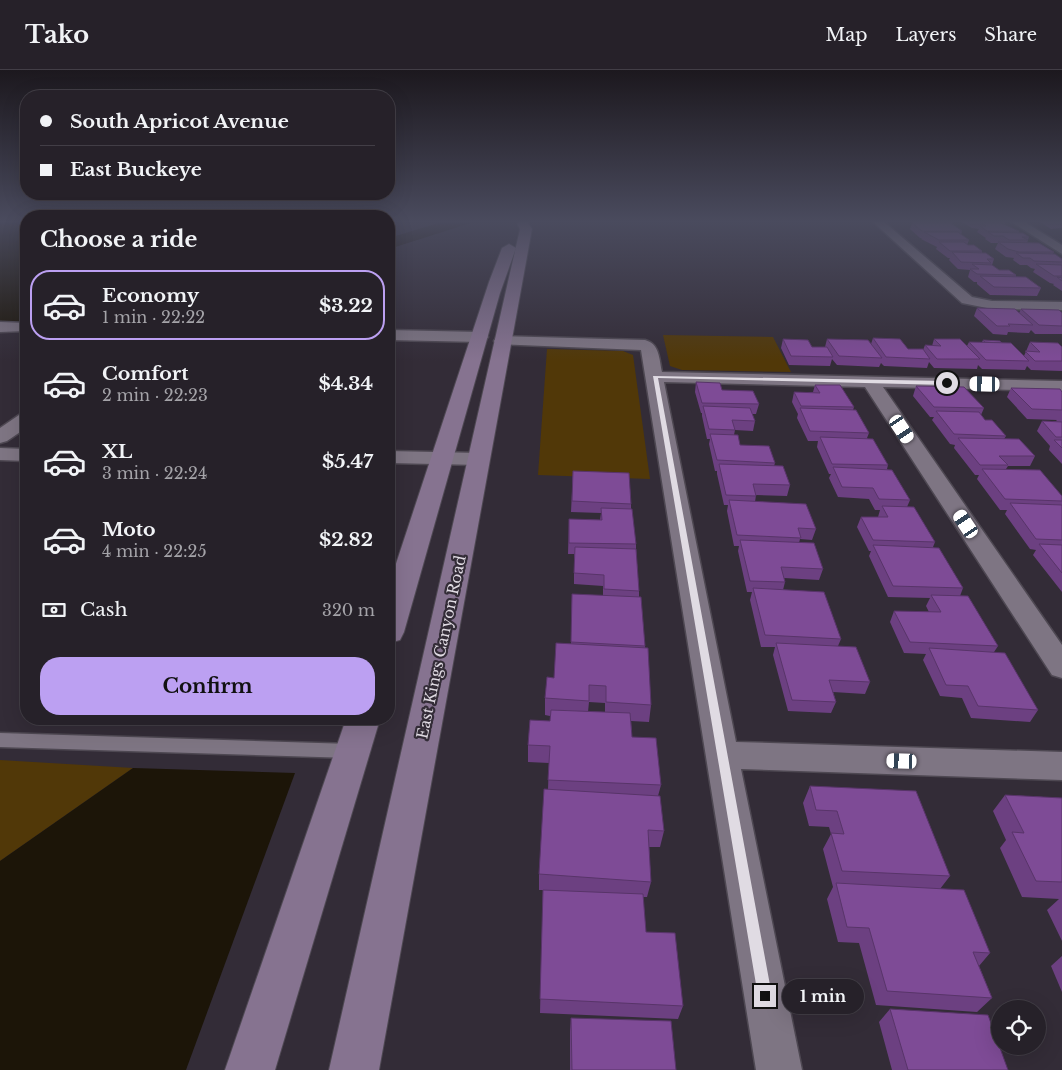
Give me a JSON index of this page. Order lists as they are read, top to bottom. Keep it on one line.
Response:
{"streets":{"main road":["East Kings Canyon Road"]},"page":{"header":"Tako","nav":["Map","Layers","Share"],"banner":["South Apricot Avenue","East Buckeye"],"heading":"Choose a ride","list":[{"name":"Economy","note":"1 min · 22:22","value":"$3.22"},{"name":"Comfort","note":"2 min · 22:23","value":"$4.34"},{"name":"XL","note":"3 min · 22:24","value":"$5.47"},{"name":"Moto","note":"4 min · 22:25","value":"$2.82"}],"pay":["Cash","320 m"],"buttons":"Confirm","bubble":"1 min"}}
